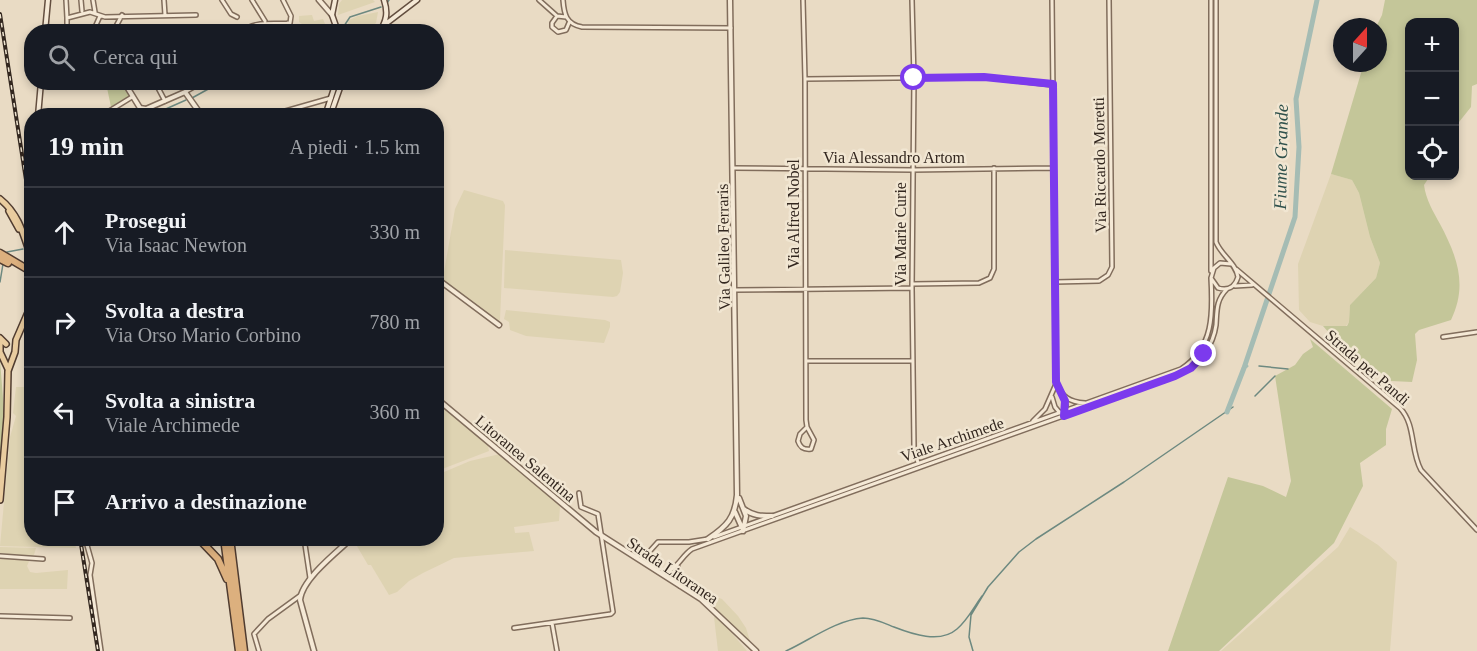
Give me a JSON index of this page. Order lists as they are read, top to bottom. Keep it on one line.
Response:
{"streets":{"street":["Via Alessandro Artom","Via Riccardo Moretti","Via Alfred Nobel","Via Marie Curie","Via Galileo Ferraris","Strada per Pandi","Viale Archimede","Litoranea Salentina","Strada Litoranea"]},"crossings":[["Via Alessandro Artom","Via Alfred Nobel"],["Via Alessandro Artom","Via Marie Curie"],["Via Alessandro Artom","Via Galileo Ferraris"],["Via Marie Curie","Viale Archimede"],["Via Galileo Ferraris","Viale Archimede"],["Strada per Pandi","Viale Archimede"],["Viale Archimede","Strada Litoranea"],["Litoranea Salentina","Strada Litoranea"]],"water":["Fiume Grande"],"north":"top","page":{"map_buttons":["+","−"],"search":"Cerca qui","heading":["19 min","A piedi · 1.5 km"],"list":[["Prosegui","Via Isaac Newton","330 m"],["Svolta a destra","Via Orso Mario Corbino","780 m"],["Svolta a sinistra","Viale Archimede","360 m"],"Arrivo a destinazione"]}}
